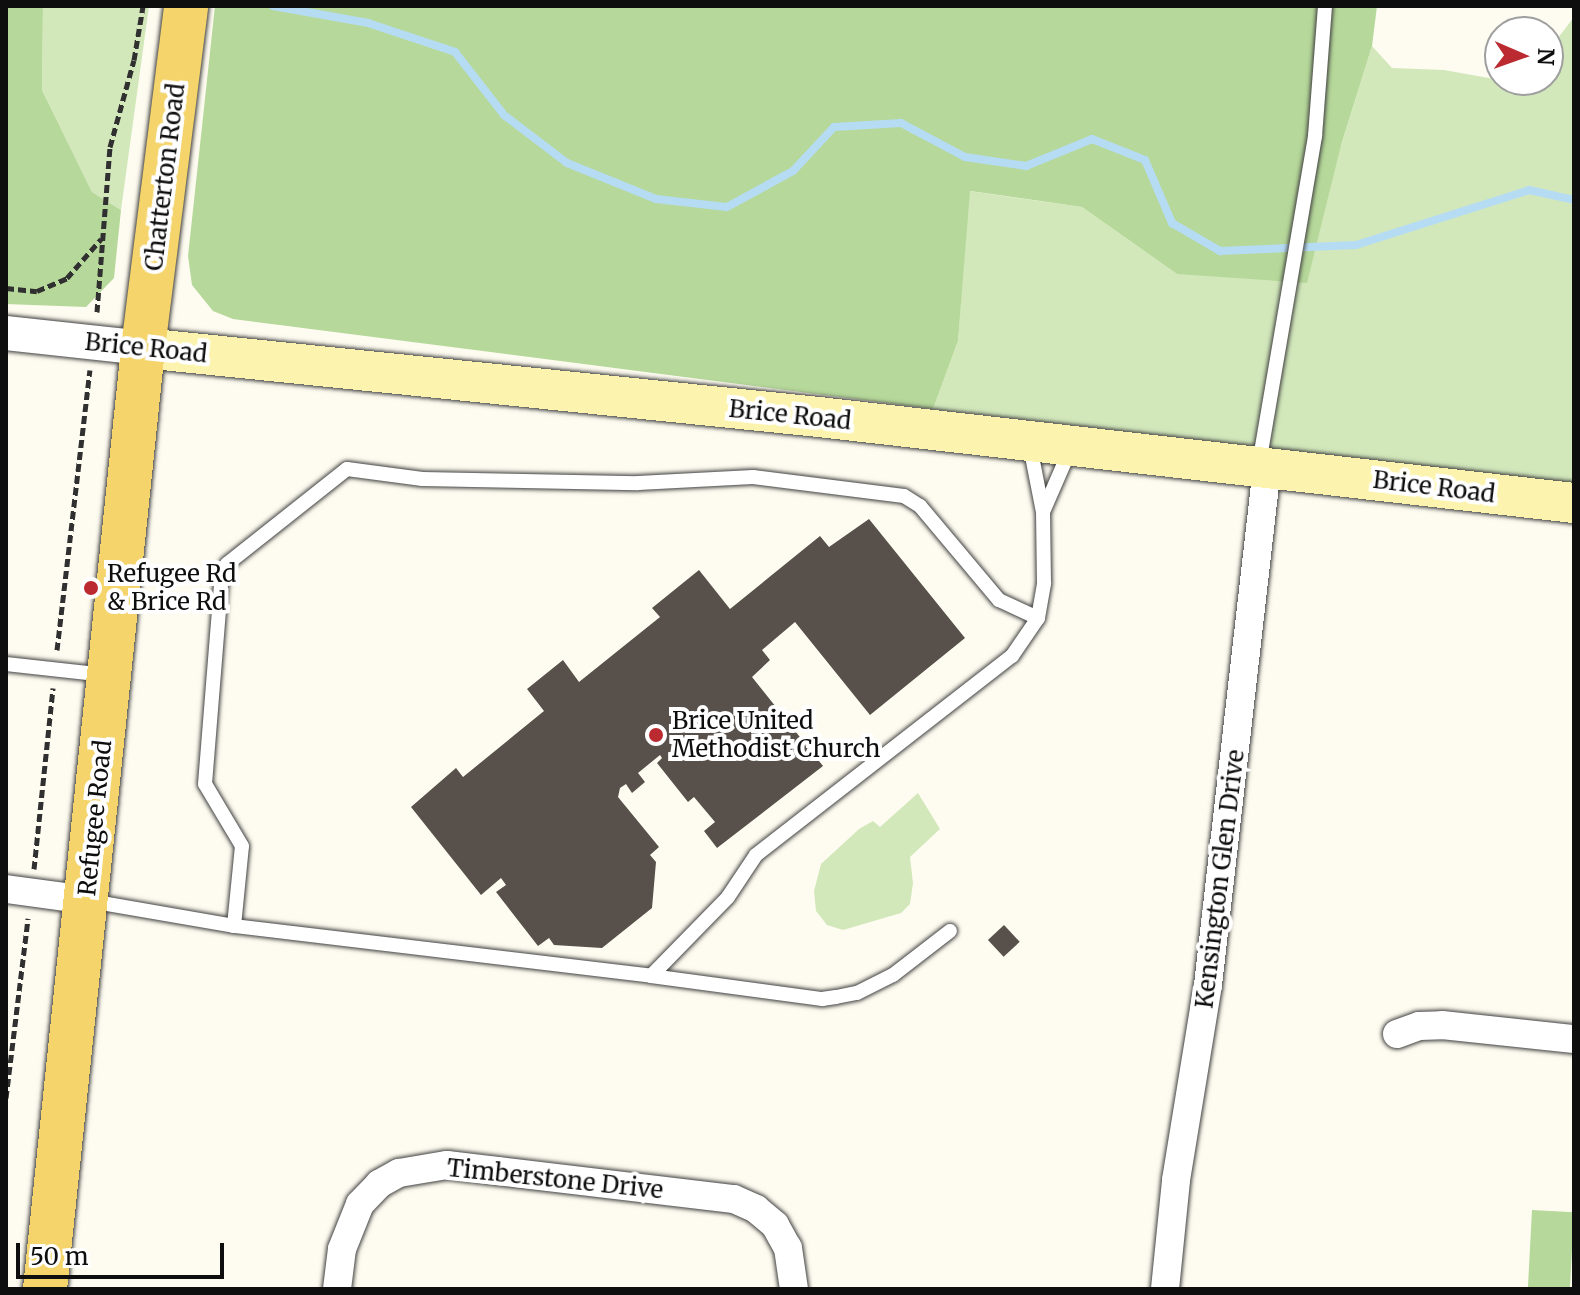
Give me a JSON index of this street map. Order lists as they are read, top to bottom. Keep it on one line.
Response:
{"streets":{"main road":["Chatterton Road","Brice Road","Refugee Road"],"street":["Kensington Glen Drive","Timberstone Drive"]},"crossings":[["Chatterton Road","Brice Road"],["Chatterton Road","Refugee Road"],["Brice Road","Refugee Road"],["Brice Road","Kensington Glen Drive"]],"places":["Refugee Rd & Brice Rd","Brice United Methodist Church"],"scale_bar":"50 m","north":"right"}
